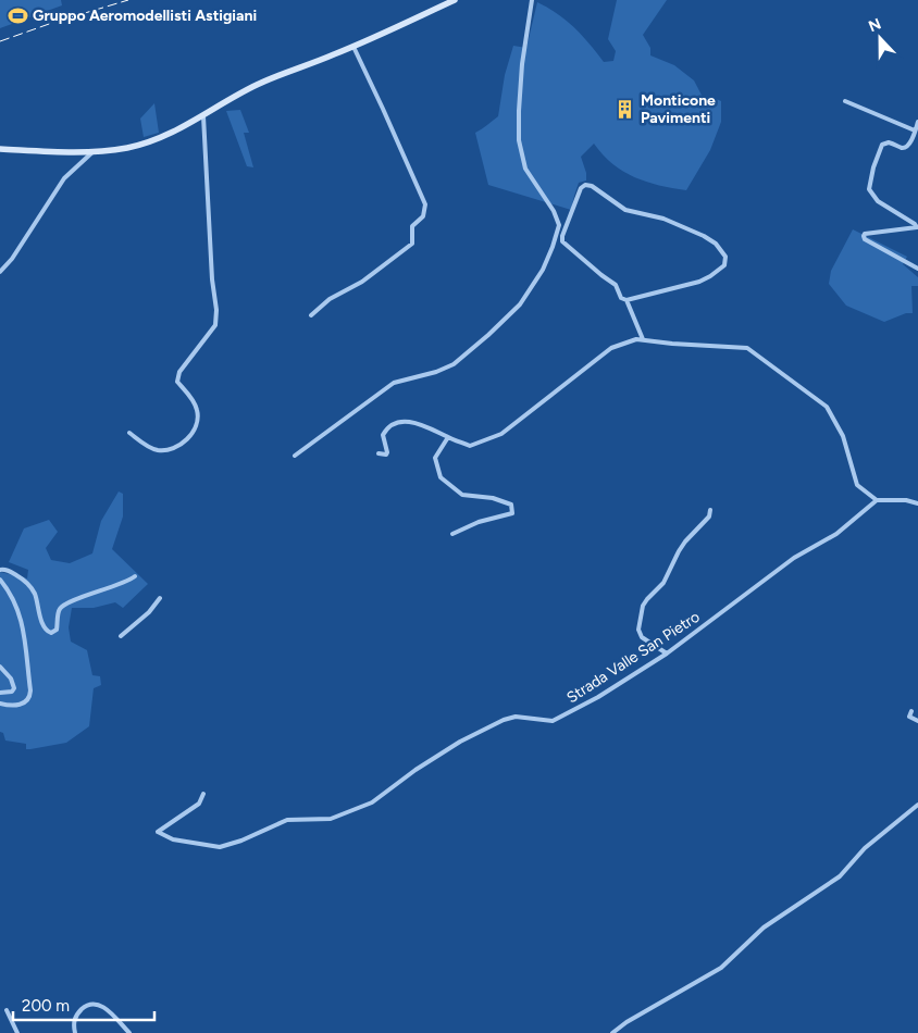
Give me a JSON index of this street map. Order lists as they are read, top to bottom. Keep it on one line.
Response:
{"streets":{"street":["Strada Valle San Pietro"]},"places":{"sports":["Gruppo Aeromodellisti Astigiani"],"building":["Monticone Pavimenti"]},"scale_bar":"200 m","north":"top"}
